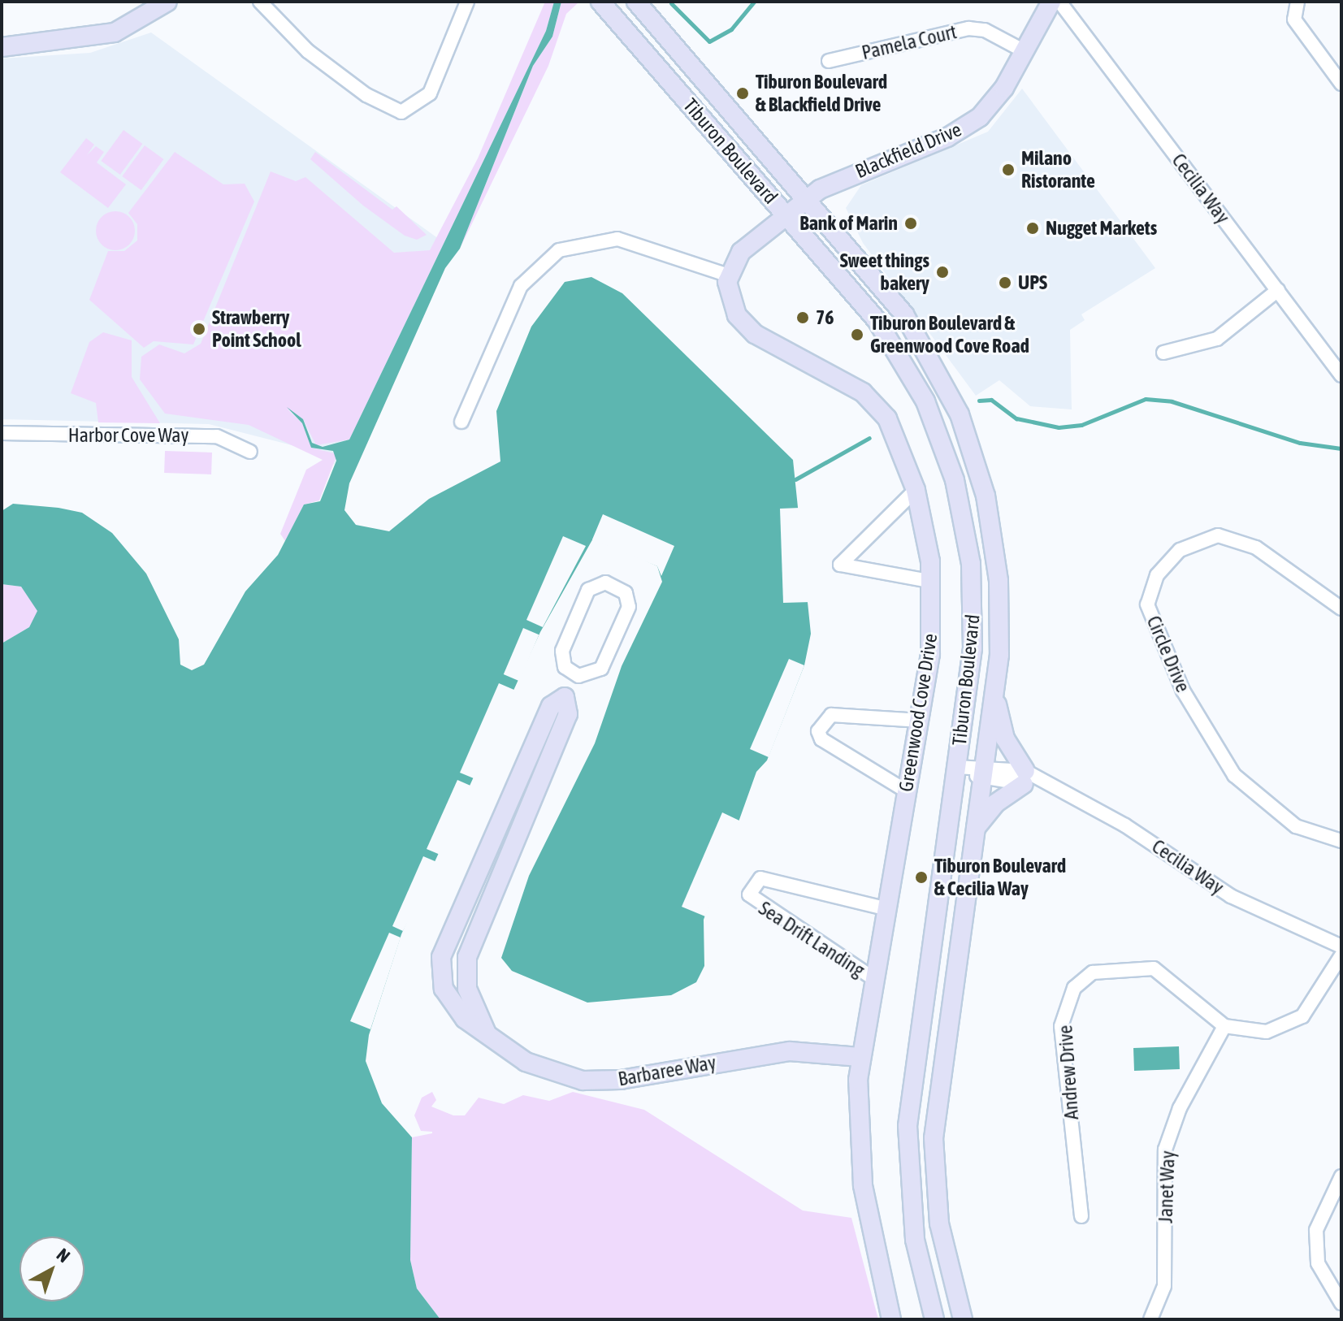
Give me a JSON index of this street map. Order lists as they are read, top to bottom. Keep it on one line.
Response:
{"streets":{"main road":["Blackfield Drive","Tiburon Boulevard","Greenwood Cove Drive","Barbaree Way"],"street":["Pamela Court","Cecilia Way","Harbor Cove Way","Circle Drive","Sea Drift Landing","Andrew Drive","Janet Way"]},"crossings":[["Pamela Court","Blackfield Drive"],["Blackfield Drive","Tiburon Boulevard"],["Tiburon Boulevard","Cecilia Way"],["Greenwood Cove Drive","Sea Drift Landing"],["Greenwood Cove Drive","Barbaree Way"],["Andrew Drive","Janet Way"]],"places":["Tiburon Boulevard & Blackfield Drive","Milano Ristorante","Bank of Marin","Nugget Markets","Sweet things bakery","UPS","76","Strawberry Point School","Tiburon Boulevard & Greenwood Cove Road","Tiburon Boulevard & Cecilia Way"],"north":"top right"}
